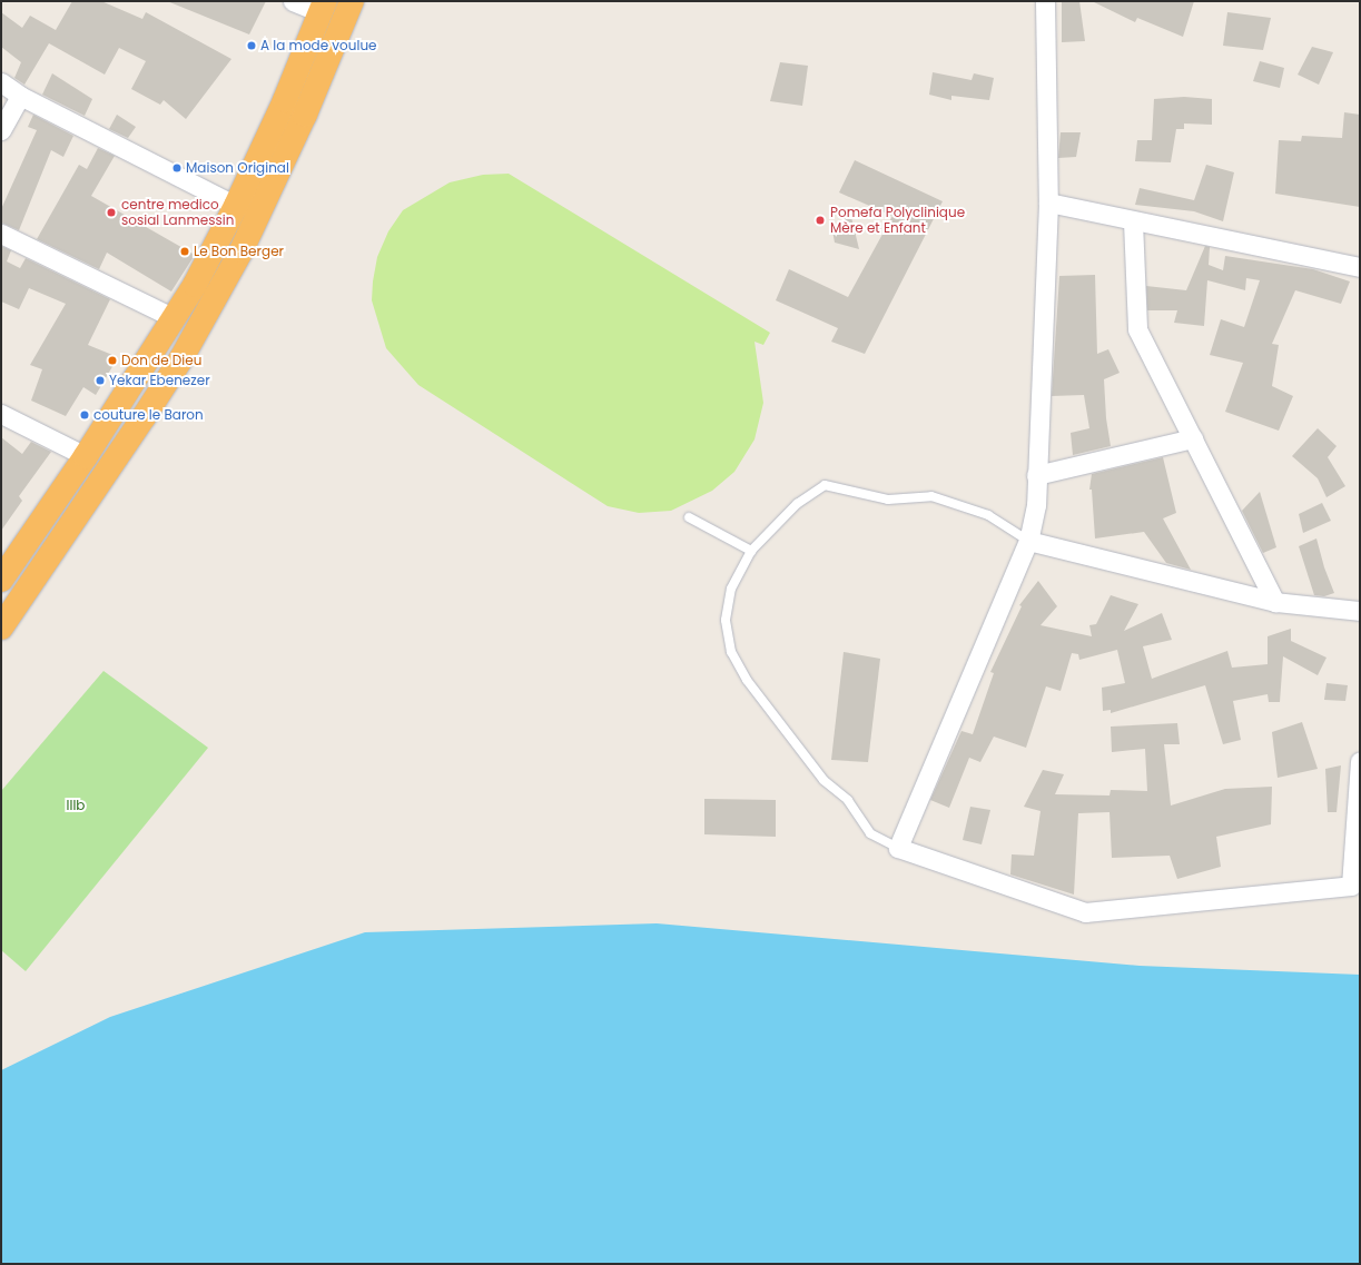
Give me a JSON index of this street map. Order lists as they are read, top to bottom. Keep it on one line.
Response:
{"parks":["IIIb"],"places":["A la mode voulue","Maison Original","centre medico sosial Lanmessin","Pomefa Polyclinique Mère et Enfant","Le Bon Berger","Don de Dieu","Yekar Ebenezer","couture le Baron"]}
